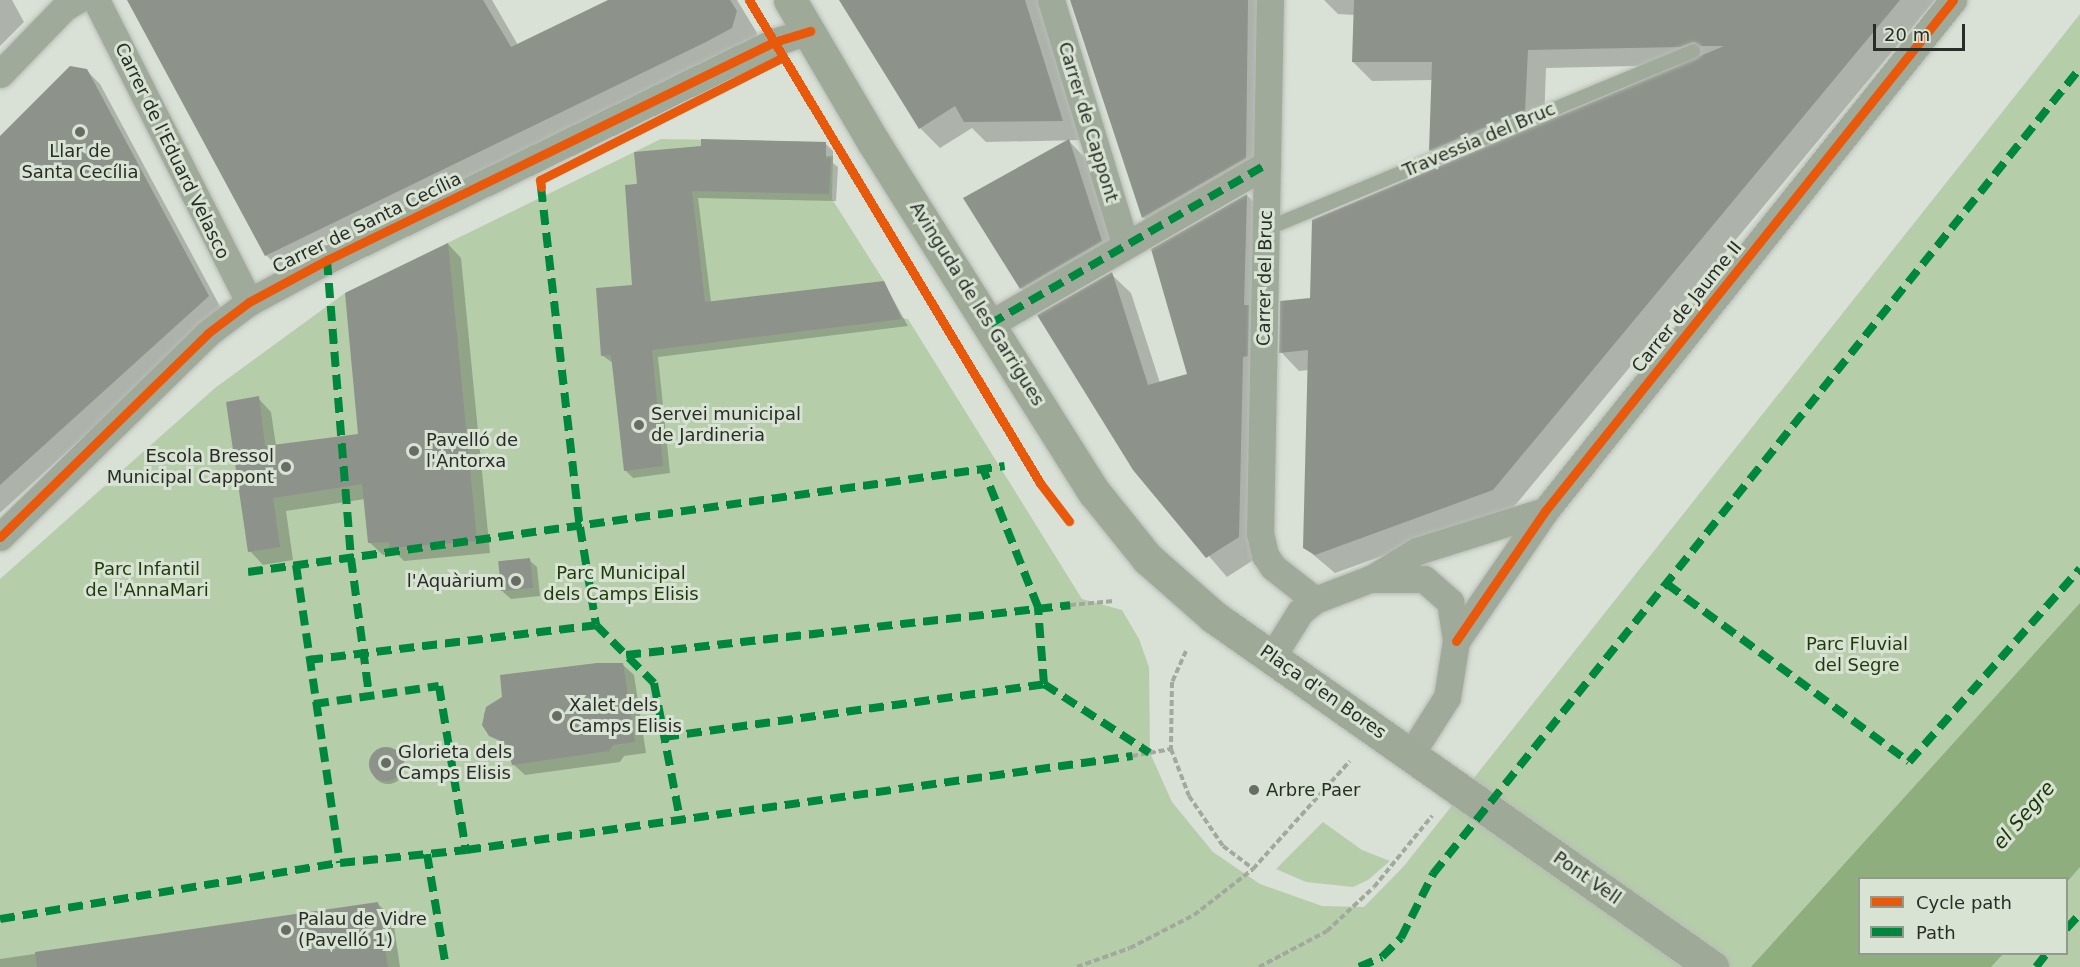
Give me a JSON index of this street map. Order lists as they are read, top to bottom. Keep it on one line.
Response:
{"streets":{"main road":["Avinguda de les Garrigues","Plaça d'en Bores","Pont Vell"],"street":["Carrer de Cappont","Carrer de l'Eduard Velasco","Carrer de Santa Cecília","Carrer del Bruc","Carrer de Jaume II"],"lane":["Travessia del Bruc"]},"crossings":[["Travessia del Bruc","Carrer del Bruc"],["Carrer de l'Eduard Velasco","Carrer de Santa Cecília"],["Carrer de Santa Cecília","Avinguda de les Garrigues"],["Carrer del Bruc","Carrer de Jaume II"],["Avinguda de les Garrigues","Plaça d'en Bores"],["Carrer de Jaume II","Plaça d'en Bores"],["Plaça d'en Bores","Pont Vell"]],"water":["el Segre"],"parks":["Parc Infantil de l'AnnaMari","Parc Municipal dels Camps Elisis","Parc Fluvial del Segre"],"places":["Llar de Santa Cecília","Servei municipal de Jardineria","Pavelló de l'Antorxa","Escola Bressol Municipal Cappont","l'Aquàrium","Xalet dels Camps Elisis","Glorieta dels Camps Elisis","Arbre Paer","Palau de Vidre (Pavelló 1)"],"legend":["Cycle path","Path"],"scale_bar":"20 m"}
